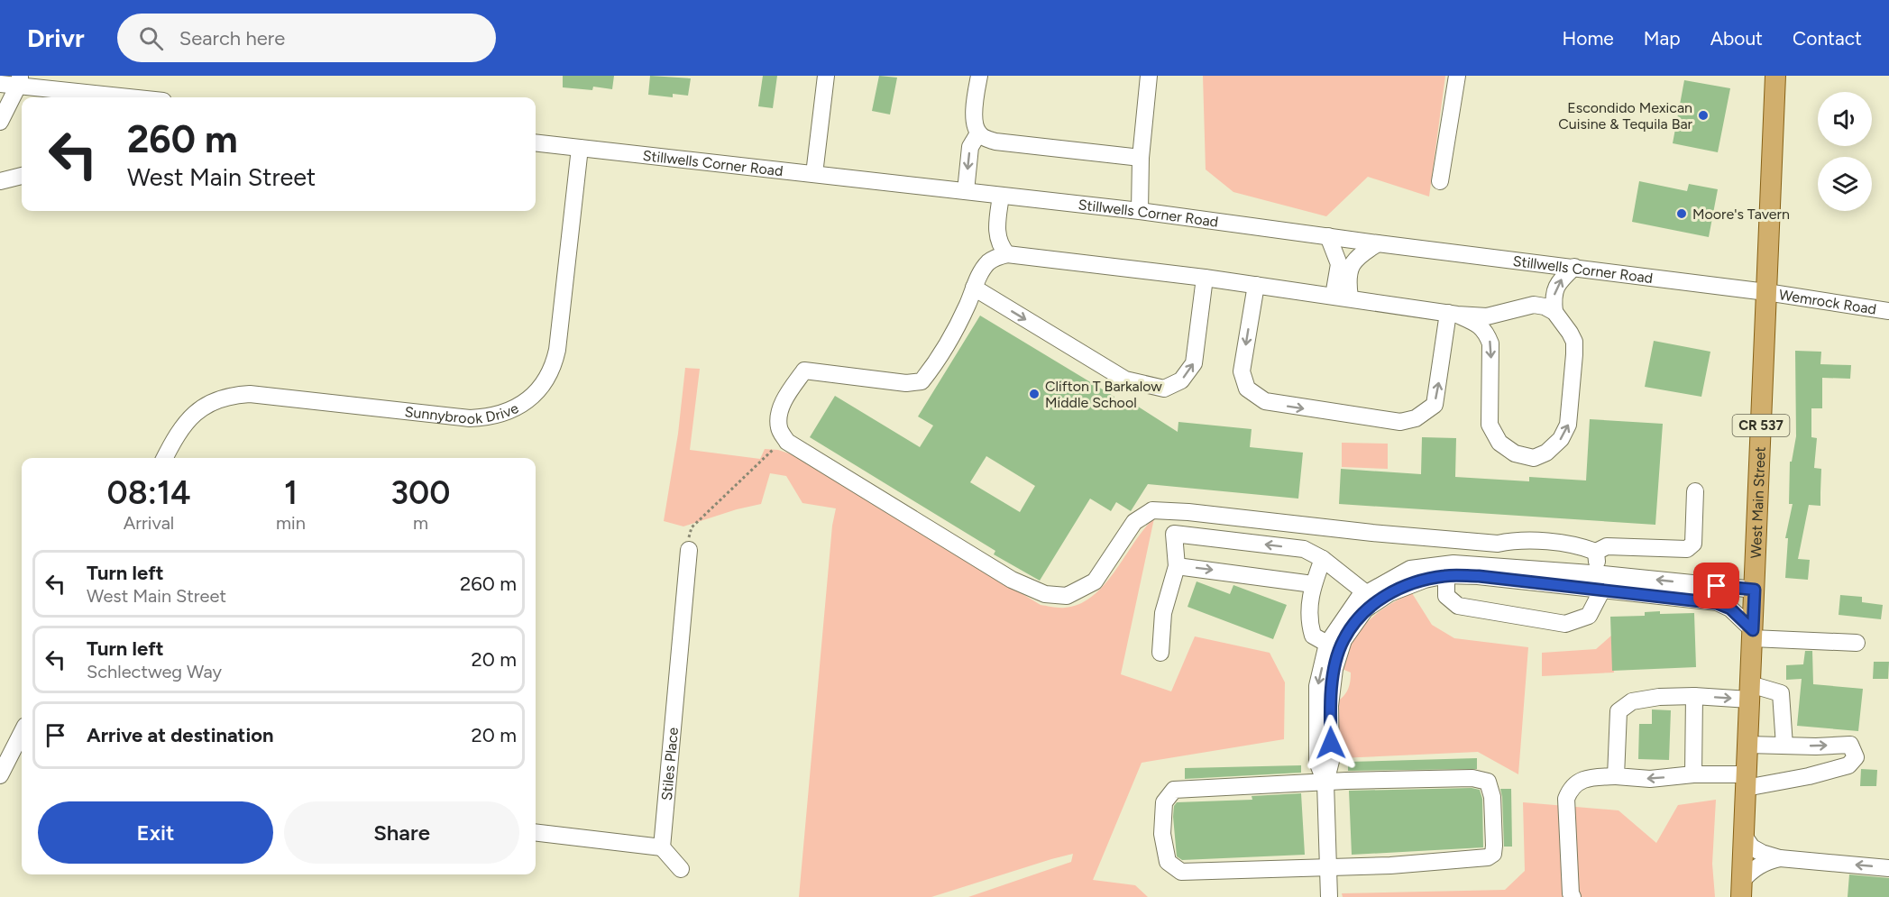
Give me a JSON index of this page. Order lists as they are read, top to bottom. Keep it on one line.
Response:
{"streets":{"main road":["CR 537","West Main Street"],"street":["Stillwells Corner Road","Wemrock Road","Sunnybrook Drive","Stiles Place"]},"crossings":[["Stillwells Corner Road","Wemrock Road"],["Stillwells Corner Road","Sunnybrook Drive"],["Stillwells Corner Road","West Main Street"],["Wemrock Road","West Main Street"]],"places":["Escondido Mexican Cuisine & Tequila Bar","Moore's Tavern","Clifton T Barkalow Middle School"],"page":{"header":"Drivr","search":"Search here","nav":["Home","Map","About","Contact"],"turn":["260 m","West Main Street"],"eta":["08:14","Arrival","1","min","300","m"],"list":[{"name":"Turn left","note":"West Main Street","value":"260 m"},{"name":"Turn left","note":"Schlectweg Way","value":"20 m"},{"name":"Arrive at destination","value":"20 m"}],"buttons":["Exit","Share"]}}
